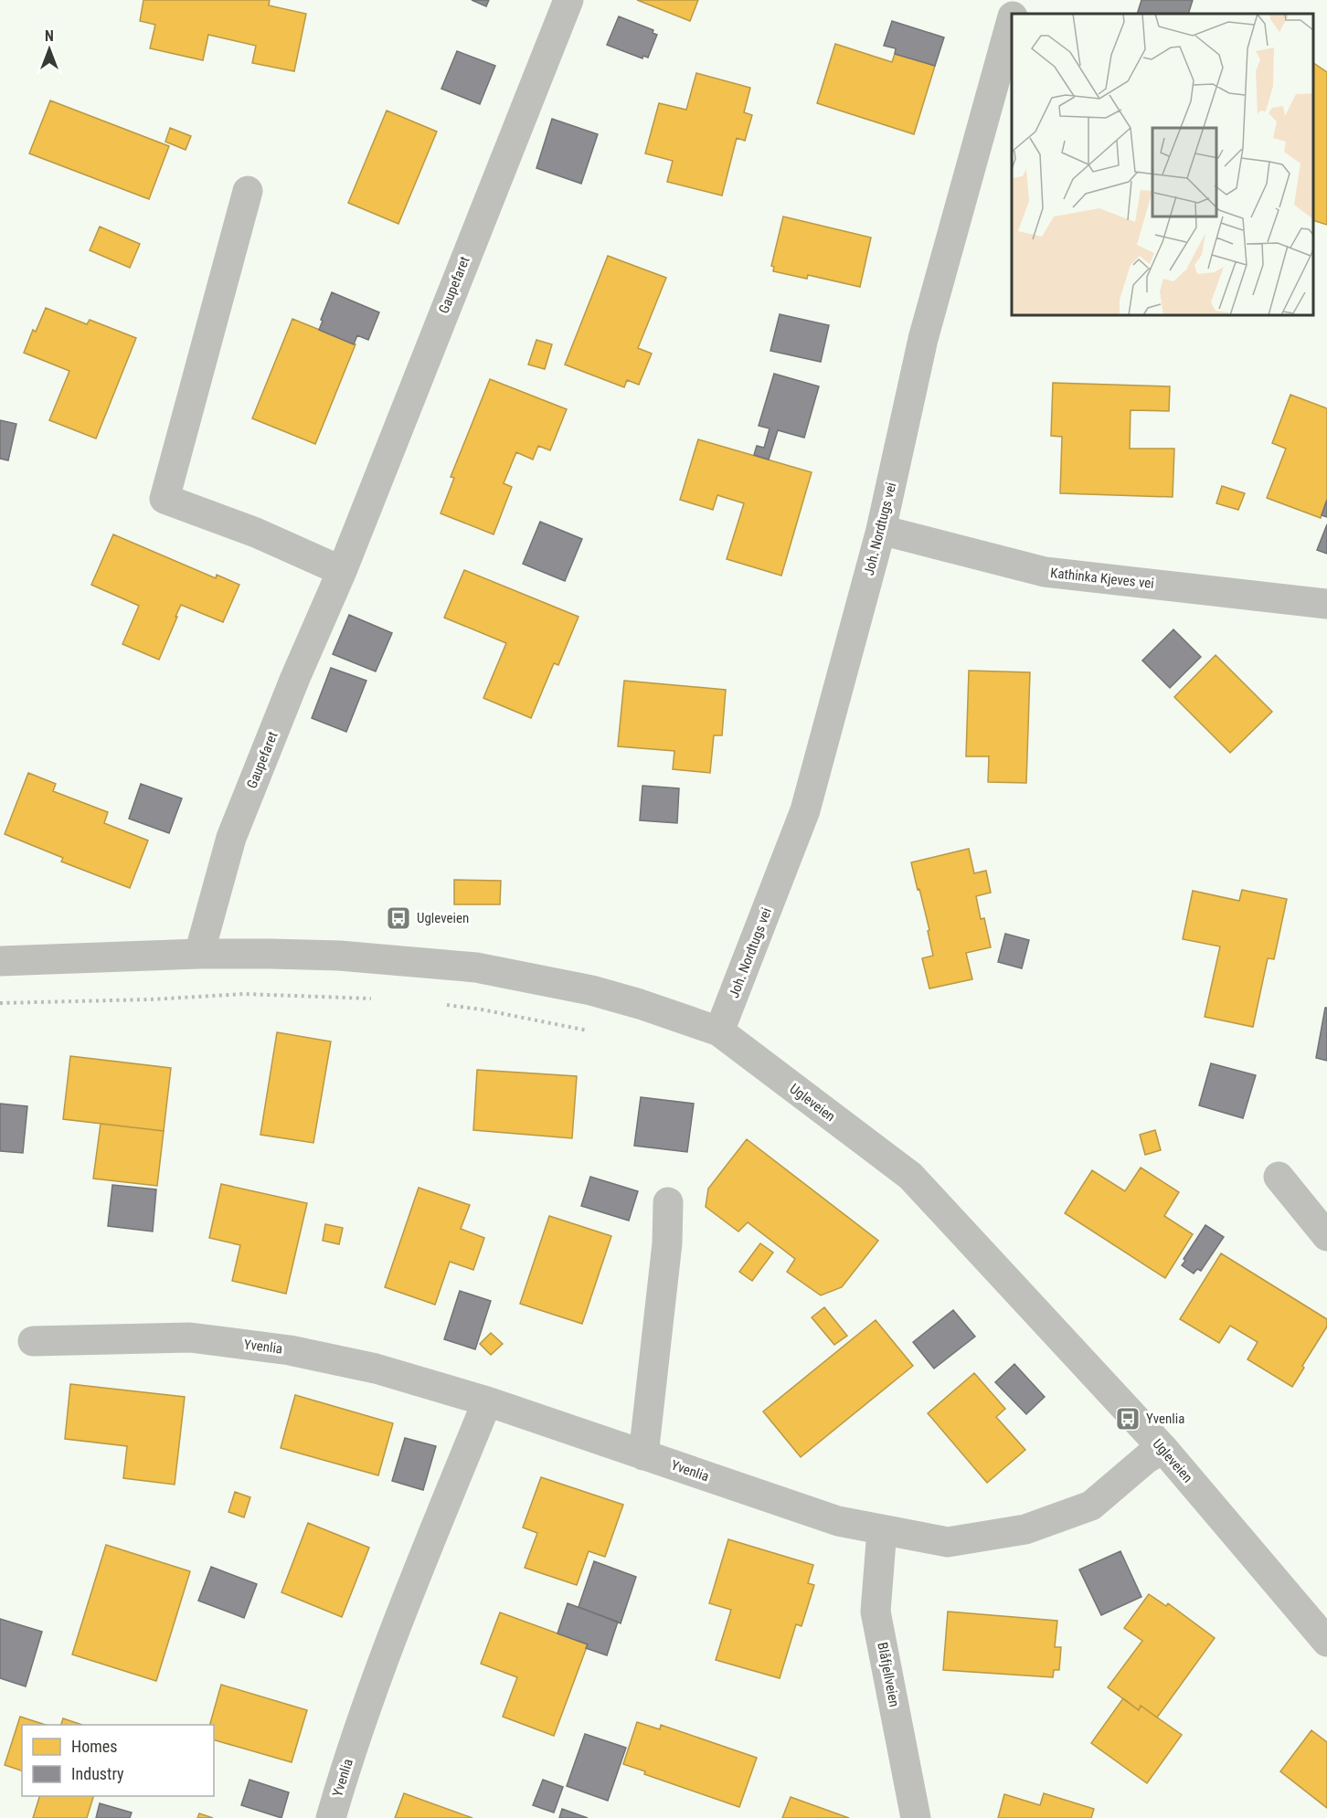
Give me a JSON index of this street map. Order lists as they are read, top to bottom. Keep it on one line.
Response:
{"streets":{"street":["Gaupefaret","Joh. Nordtugs vei","Kathinka Kjeves vei","Ugleveien","Yvenlia","Blåfjellveien"]},"crossings":[["Gaupefaret","Ugleveien"],["Joh. Nordtugs vei","Kathinka Kjeves vei"],["Joh. Nordtugs vei","Ugleveien"],["Ugleveien","Yvenlia"],["Yvenlia","Blåfjellveien"]],"places":{"bus stop":["Ugleveien","Yvenlia"]},"legend":["Homes","Industry"],"north":"top"}
